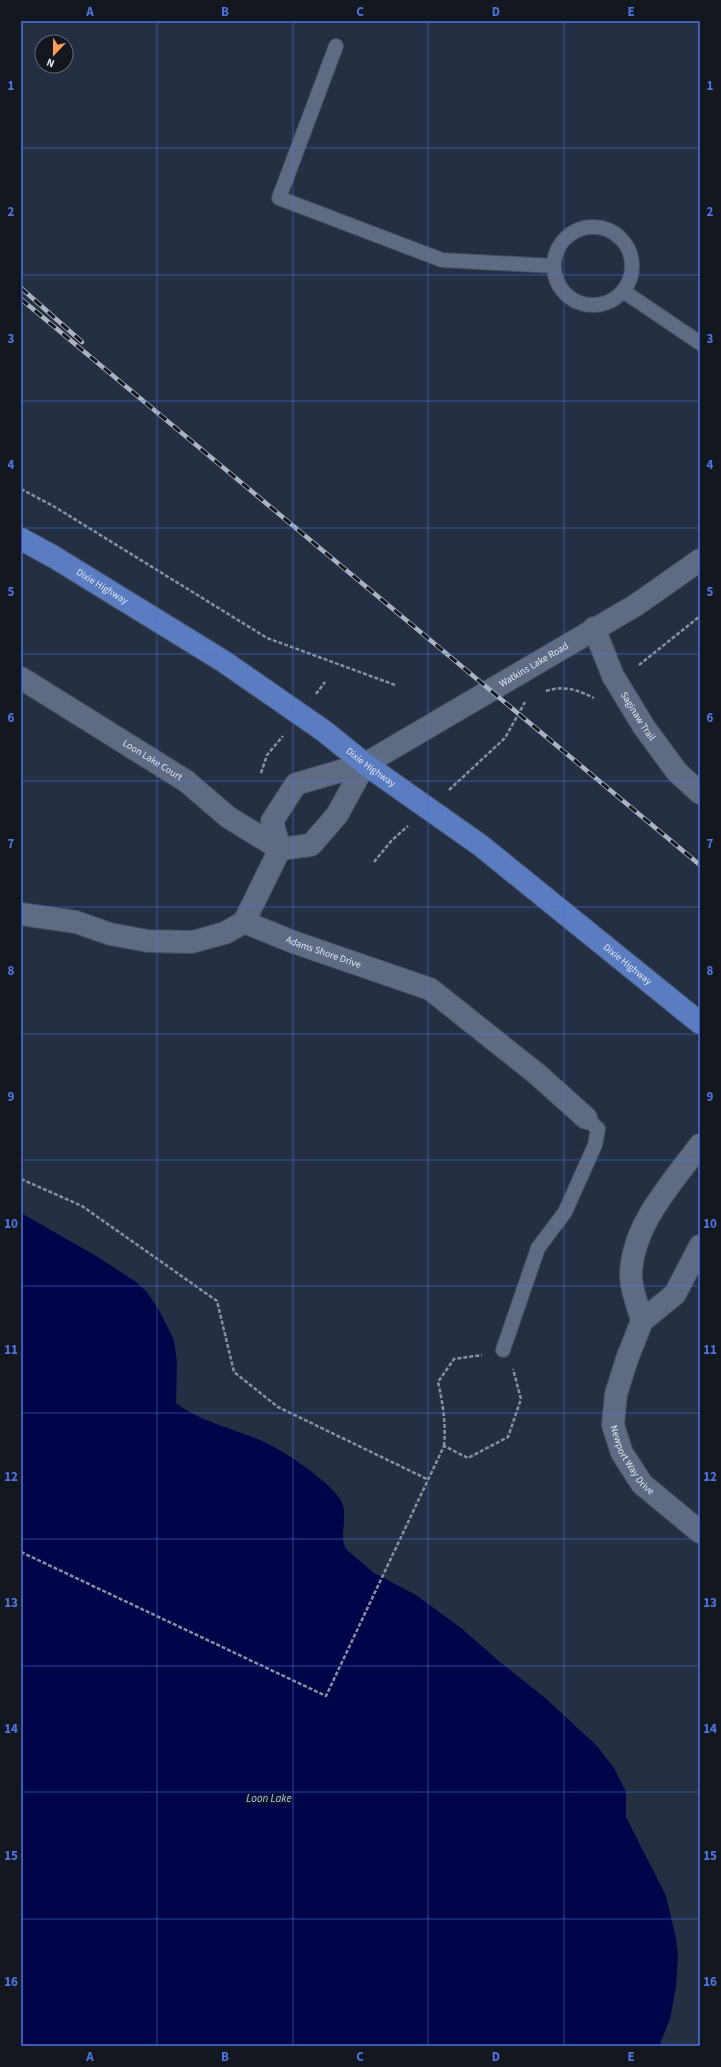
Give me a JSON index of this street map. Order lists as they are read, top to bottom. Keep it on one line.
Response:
{"streets":{"main road":["Dixie Highway"],"street":["Watkins Lake Road","Saginaw Trail","Loon Lake Court","Adams Shore Drive","Newport Way Drive"]},"crossings":[["Dixie Highway","Watkins Lake Road"],["Watkins Lake Road","Saginaw Trail"],["Watkins Lake Road","Loon Lake Court"]],"water":["Loon Lake"],"north":"bottom","grid":{"columns":["A","B","C","D","E"],"rows":["1","2","3","4","5","6","7","8","9","10","11","12","13","14","15","16"]}}
